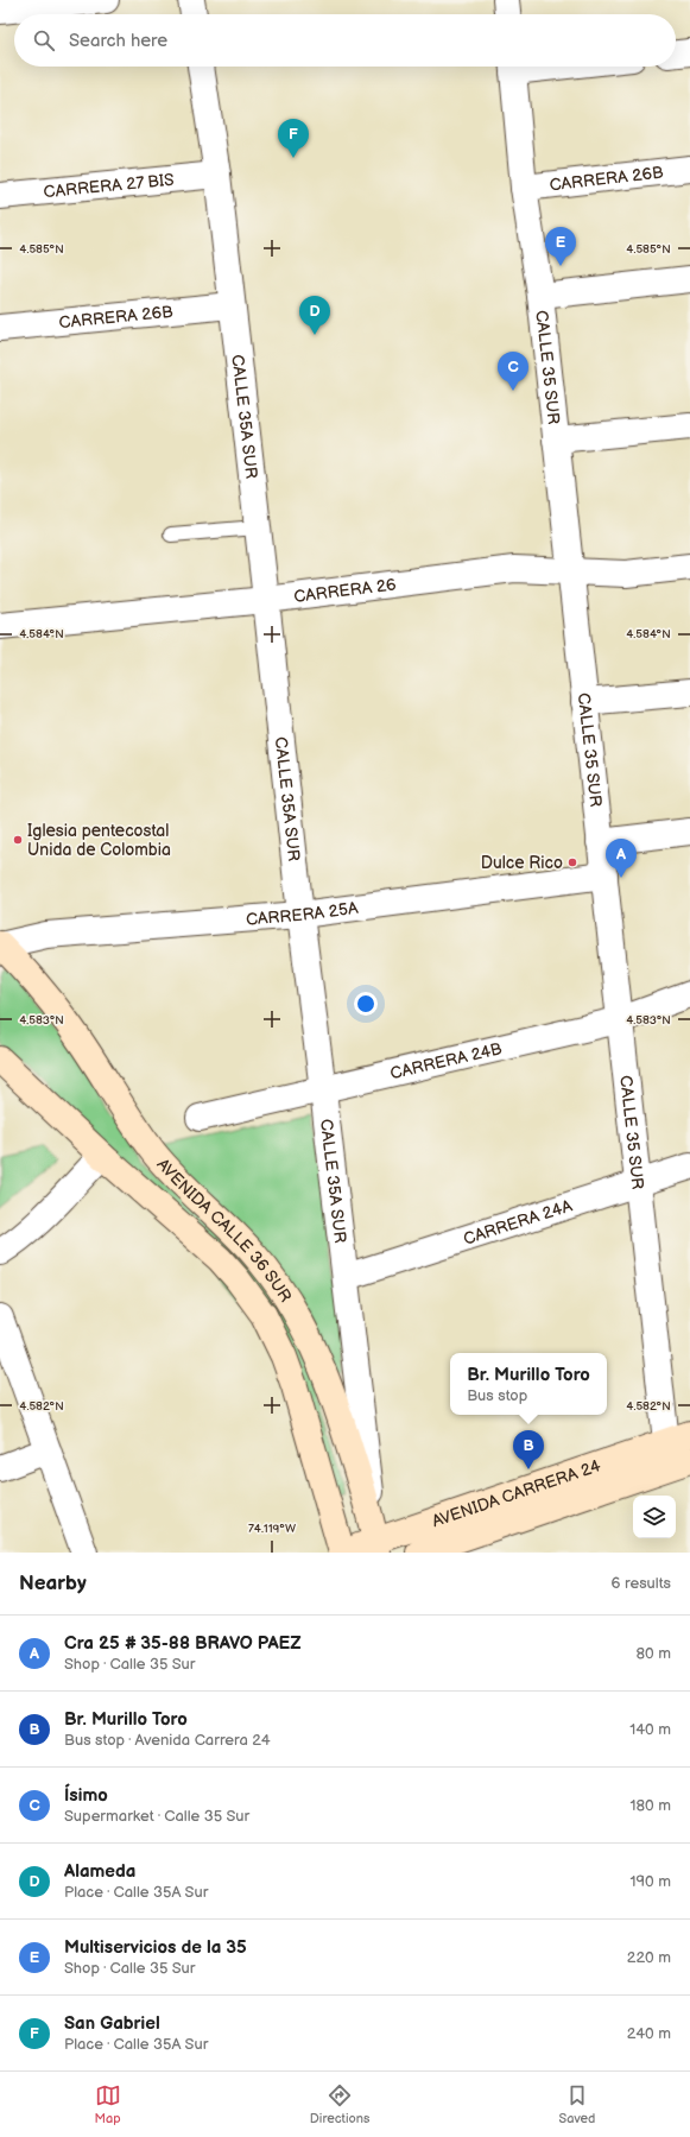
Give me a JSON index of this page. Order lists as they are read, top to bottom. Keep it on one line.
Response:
{"streets":{"main road":["AVENIDA CALLE 36 SUR","AVENIDA CARRERA 24"],"street":["CARRERA 26B","CARRERA 27 BIS","CALLE 35 SUR","CALLE 35A SUR","CARRERA 26","CARRERA 25A","CARRERA 24B","CARRERA 24A"]},"crossings":[["CARRERA 26B","CALLE 35 SUR"],["CARRERA 26B","CALLE 35A SUR"],["CARRERA 27 BIS","CALLE 35A SUR"],["CALLE 35 SUR","CARRERA 26"],["CALLE 35 SUR","CARRERA 25A"],["CALLE 35 SUR","CARRERA 24B"],["CALLE 35 SUR","CARRERA 24A"],["CALLE 35 SUR","AVENIDA CARRERA 24"],["CALLE 35A SUR","CARRERA 26"],["CALLE 35A SUR","CARRERA 25A"],["CALLE 35A SUR","CARRERA 24B"],["CALLE 35A SUR","CARRERA 24A"],["CALLE 35A SUR","AVENIDA CALLE 36 SUR"],["CALLE 35A SUR","AVENIDA CARRERA 24"],["CARRERA 25A","AVENIDA CALLE 36 SUR"],["AVENIDA CALLE 36 SUR","AVENIDA CARRERA 24"]],"places":["Iglesia pentecostal Unida de Colombia","Dulce Rico"],"page":{"search":"Search here","pins":["F","E","D","C","A","B"],"popup":["Br. Murillo Toro","Bus stop"],"heading":["Nearby","6 results"],"list":[{"mark":"A","name":"Cra 25 # 35-88 BRAVO PAEZ","note":"Shop · Calle 35 Sur","value":"80 m"},{"mark":"B","name":"Br. Murillo Toro","note":"Bus stop · Avenida Carrera 24","value":"140 m"},{"mark":"C","name":"Ísimo","note":"Supermarket · Calle 35 Sur","value":"180 m"},{"mark":"D","name":"Alameda","note":"Place · Calle 35A Sur","value":"190 m"},{"mark":"E","name":"Multiservicios de la 35","note":"Shop · Calle 35 Sur","value":"220 m"},{"mark":"F","name":"San Gabriel","note":"Place · Calle 35A Sur","value":"240 m"}],"nav":["Map","Directions","Saved"]},"coordinates":["4.585°N","4.584°N","4.583°N","4.582°N","74.119°W"]}
